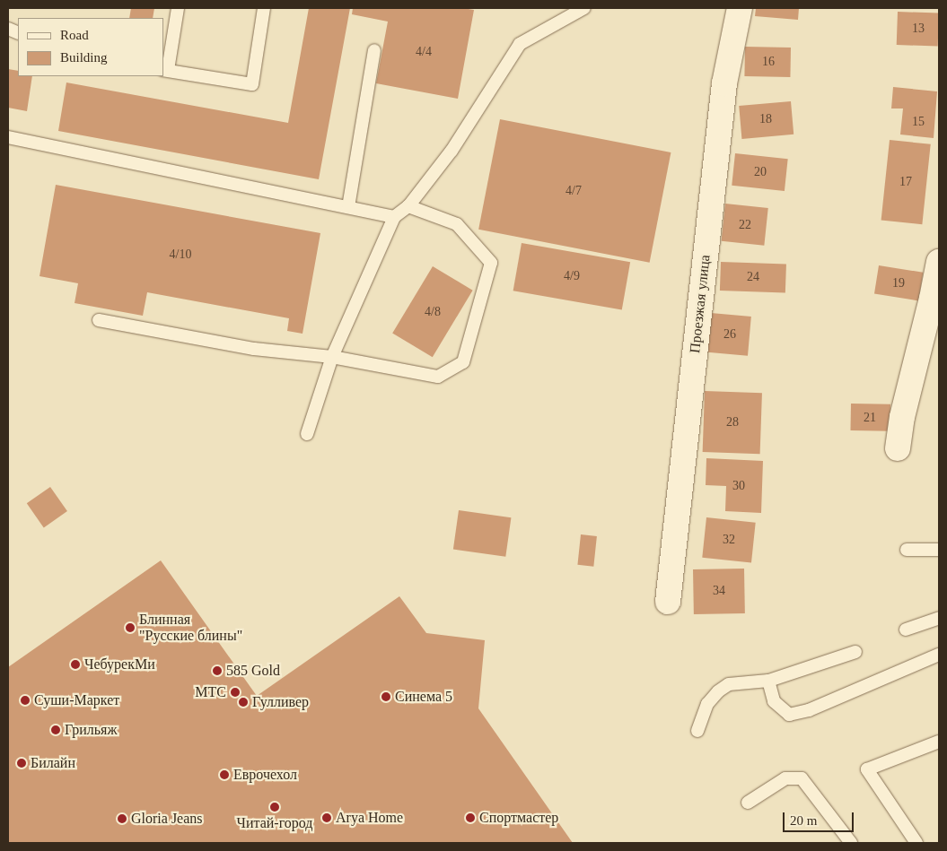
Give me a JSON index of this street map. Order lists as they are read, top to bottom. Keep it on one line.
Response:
{"streets":{"street":["Проезжая улица"]},"places":["Блинная \"Русские блины\"","ЧебурекМи","585 Gold","МТС","Синема 5","Суши-Маркет","Гулливер","Грильяж","Билайн","Еврочехол","Читай-город","Arya Home","Спортмастер","Gloria Jeans"],"house_numbers":["13","4/4","16","18","15","20","17","4/7","22","4/10","4/9","24","19","4/8","26","21","28","30","32","34"],"legend":["Road","Building"],"scale_bar":"20 m"}
